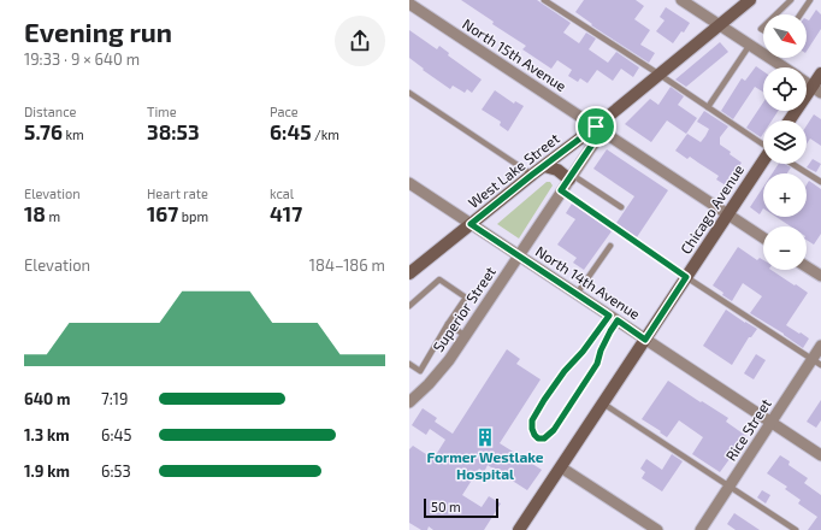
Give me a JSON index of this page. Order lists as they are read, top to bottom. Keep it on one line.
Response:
{"streets":{"main road":["West Lake Street","Chicago Avenue"],"street":["North 15th Avenue","North 14th Avenue","Superior Street","Rice Street"]},"crossings":[["North 15th Avenue","West Lake Street"],["North 15th Avenue","Chicago Avenue"],["North 15th Avenue","Superior Street"],["West Lake Street","North 14th Avenue"],["West Lake Street","Superior Street"],["Chicago Avenue","North 14th Avenue"],["North 14th Avenue","Superior Street"],["North 14th Avenue","Rice Street"]],"places":{"building":["Former Westlake Hospital"]},"scale_bar":"50 m","north":"bottom right","page":{"heading":["Evening run","19:33 · 9 × 640 m"],"map_buttons":["+","−"],"stats":[["Distance","5.76 km"],["Time","38:53"],["Pace","6:45 /km"],["Elevation","18 m"],["Heart rate","167 bpm"],["kcal","417"]],"chart":["Elevation","184–186 m"],"list":[{"name":"640 m","note":"7:19"},{"name":"1.3 km","note":"6:45"},{"name":"1.9 km","note":"6:53"}],"scale":"50 m"}}
